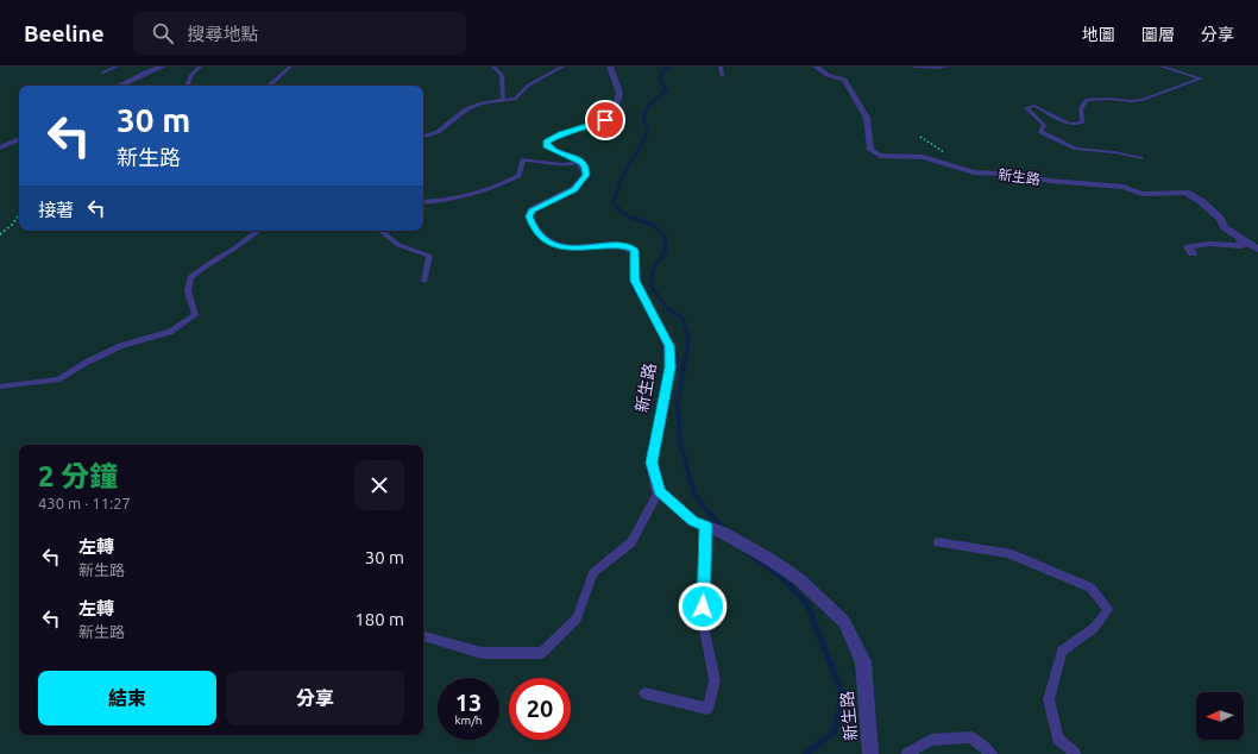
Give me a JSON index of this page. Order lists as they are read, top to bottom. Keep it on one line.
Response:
{"streets":{"street":["新生路"]},"north":"left","page":{"header":"Beeline","search":"搜尋地點","nav":["地圖","圖層","分享"],"turn":["30 m","新生路"],"then":"接著","heading":["2 分鐘","430 m · 11:27"],"list":[{"name":"左轉","note":"新生路","value":"30 m"},{"name":"左轉","note":"新生路","value":"180 m"}],"buttons":["結束","分享"],"speed":"13 km/h","limit":"20"}}
